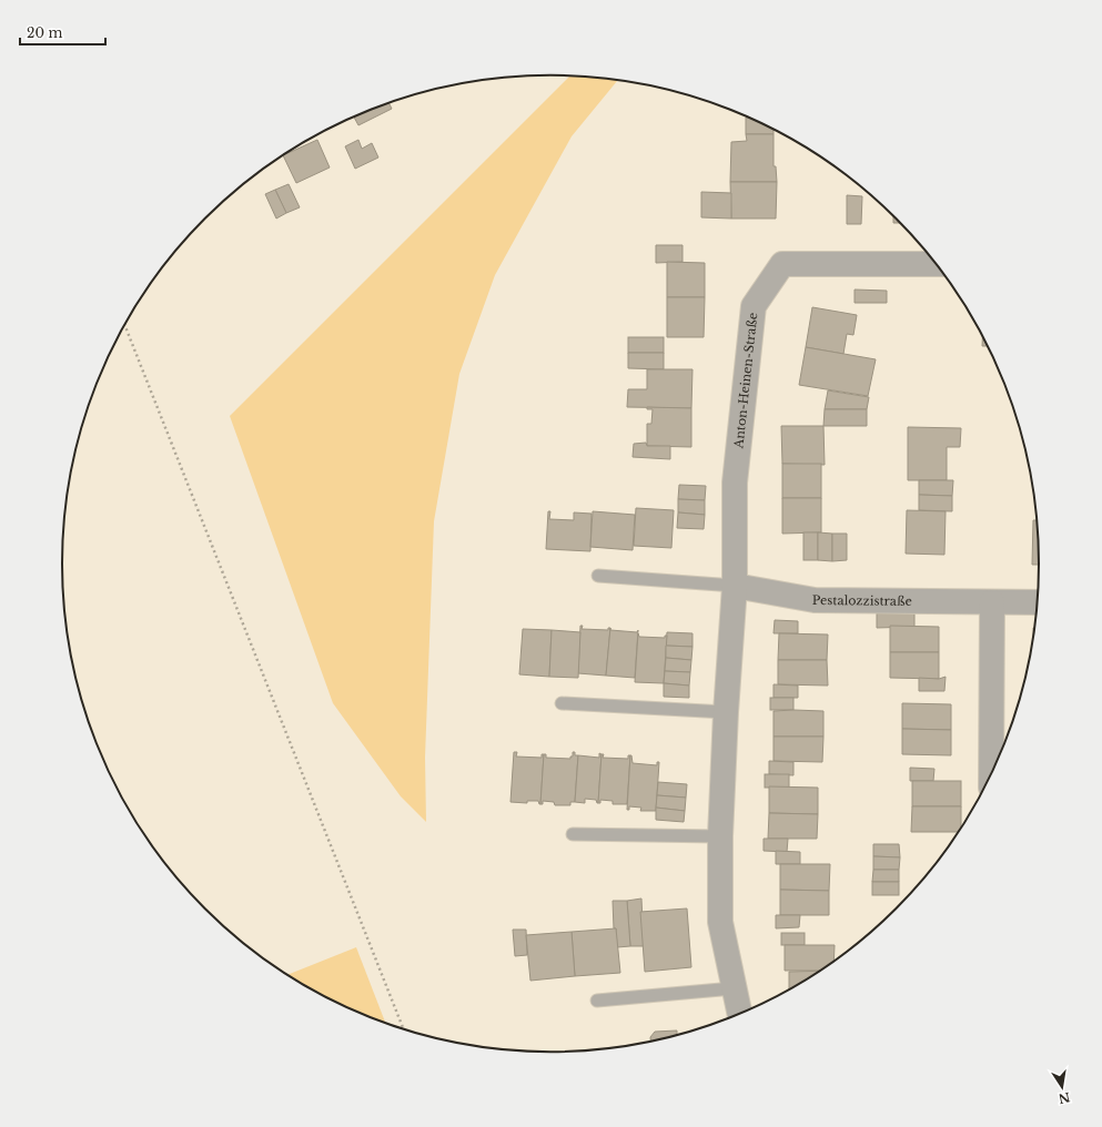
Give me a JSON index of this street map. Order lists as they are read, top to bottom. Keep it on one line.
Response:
{"streets":{"street":["Anton-Heinen-Straße","Pestalozzistraße"]},"crossings":[["Anton-Heinen-Straße","Pestalozzistraße"]],"scale_bar":"20 m","north":"bottom"}
